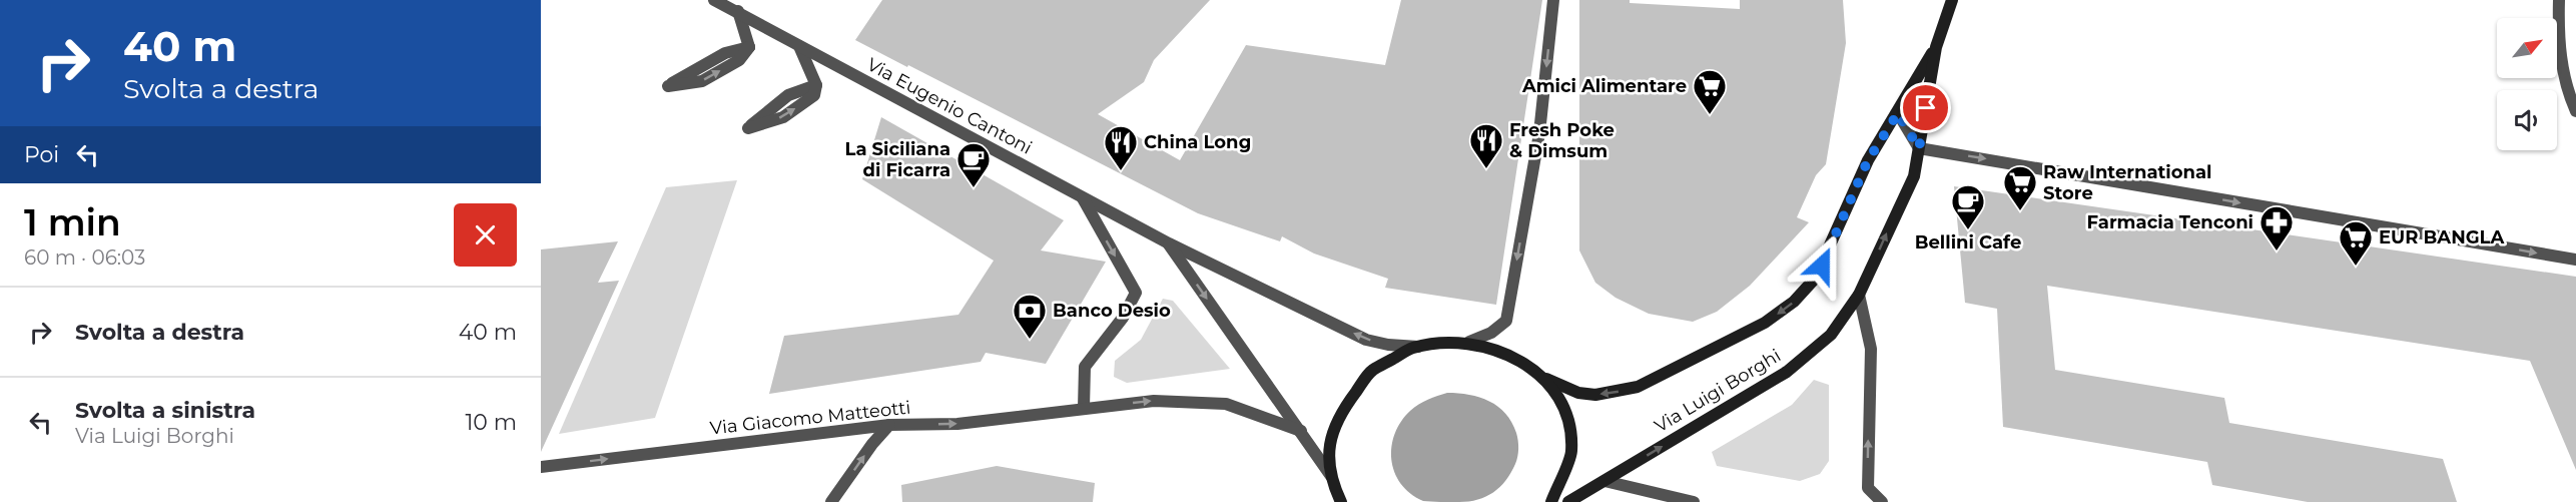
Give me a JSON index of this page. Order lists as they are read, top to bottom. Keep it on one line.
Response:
{"streets":{"street":["Via Eugenio Cantoni","Via Luigi Borghi","Via Giacomo Matteotti"]},"crossings":[["Via Eugenio Cantoni","Via Giacomo Matteotti"]],"one_way":["Via Giacomo Matteotti"],"places":{"supermarket":["Amici Alimentare","Raw International Store","EUR BANGLA"],"restaurant":["Fresh Poke & Dimsum","China Long"],"cafe":["La Siciliana di Ficarra","Bellini Cafe"],"pharmacy":["Farmacia Tenconi"],"bank":["Banco Desio"]},"north":"top right","page":{"turn":["40 m","Svolta a destra"],"then":"Poi","heading":["1 min","60 m · 06:03"],"list":[{"name":"Svolta a destra","value":"40 m"},{"name":"Svolta a sinistra","note":"Via Luigi Borghi","value":"10 m"}]}}
